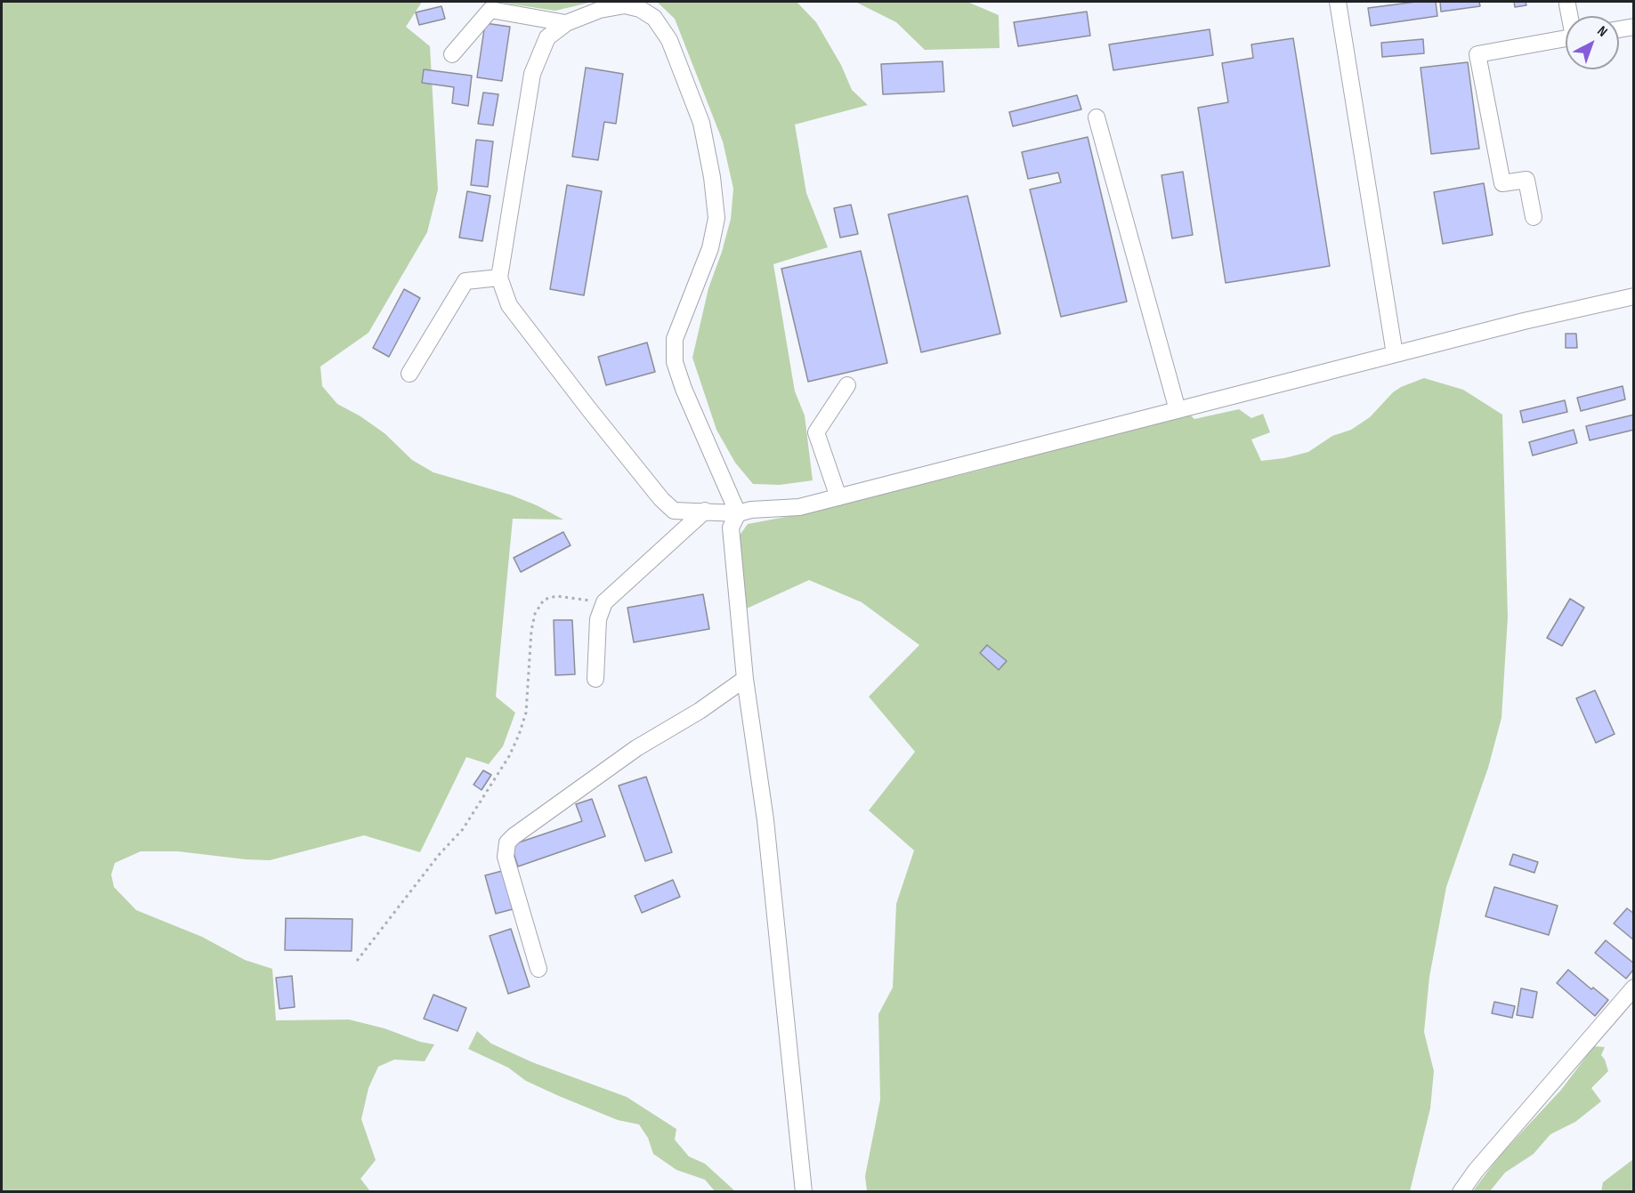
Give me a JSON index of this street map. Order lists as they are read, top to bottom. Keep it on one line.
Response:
{"north":"top right"}
